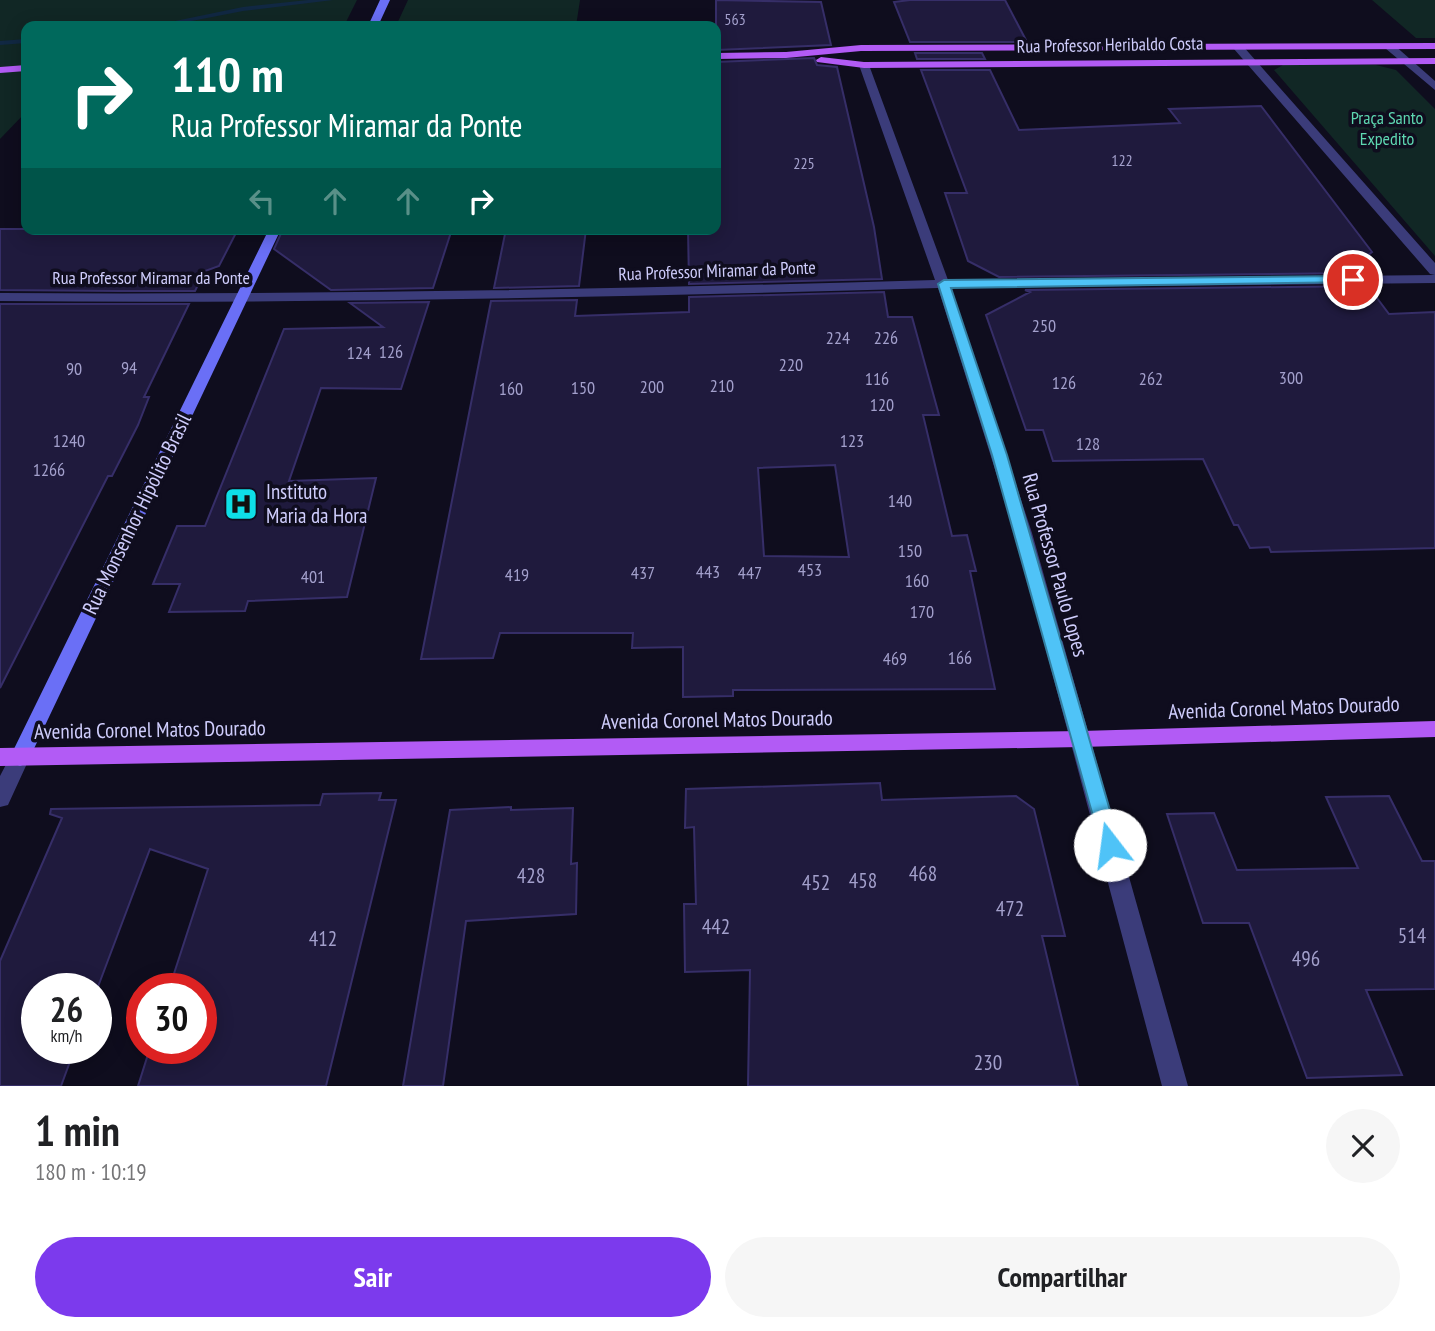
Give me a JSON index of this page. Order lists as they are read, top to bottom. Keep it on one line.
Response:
{"streets":{"main road":["Rua Professor Heribaldo Costa","Rua Monsenhor Hipólito Brasil","Avenida Coronel Matos Dourado"],"street":["Rua Professor Miramar da Ponte","Rua Professor Paulo Lopes"]},"crossings":[["Rua Professor Heribaldo Costa","Rua Professor Paulo Lopes"],["Rua Professor Miramar da Ponte","Rua Monsenhor Hipólito Brasil"],["Rua Professor Miramar da Ponte","Rua Professor Paulo Lopes"],["Rua Monsenhor Hipólito Brasil","Avenida Coronel Matos Dourado"],["Rua Professor Paulo Lopes","Avenida Coronel Matos Dourado"]],"parks":["Praça Santo Expedito"],"places":{"hospital":["Instituto Maria da Hora"]},"house_numbers":["563","122","225","250","224","226","126","124","220","94","90","300","116","262","126","210","200","150","160","120","1240","123","128","1266","140","150","453","443","437","447","419","401","160","170","166","469","468","428","458","452","472","442","514","412","496","230"],"page":{"turn":["110 m","Rua Professor Miramar da Ponte"],"speed":"26 km/h","limit":"30","heading":["1 min","180 m · 10:19"],"buttons":["Sair","Compartilhar"]}}
